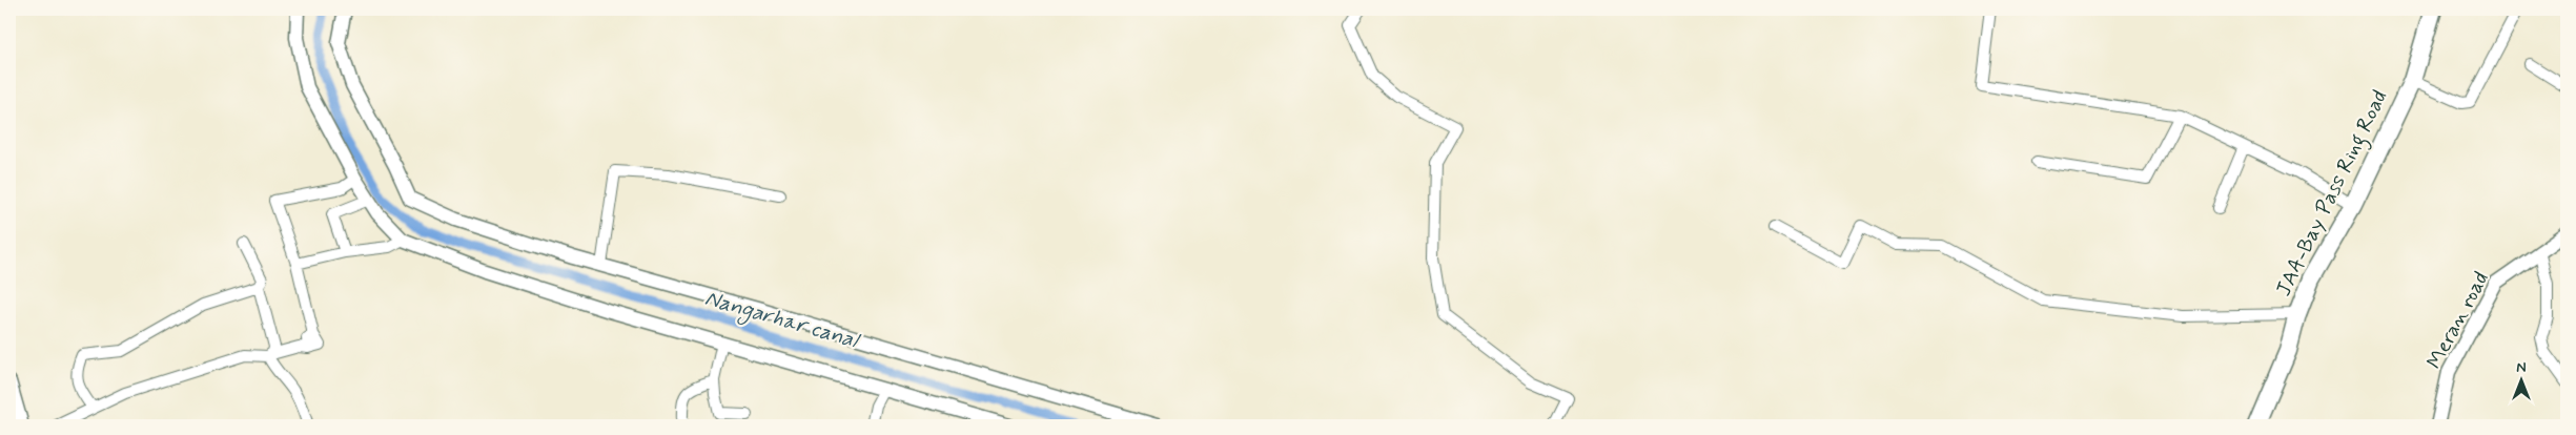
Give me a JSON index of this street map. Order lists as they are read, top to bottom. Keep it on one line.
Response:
{"streets":{"highway":["JAA-Bay Pass Ring Road"],"street":["Meran road"]},"water":["Nangarhar canal"],"north":"top"}
